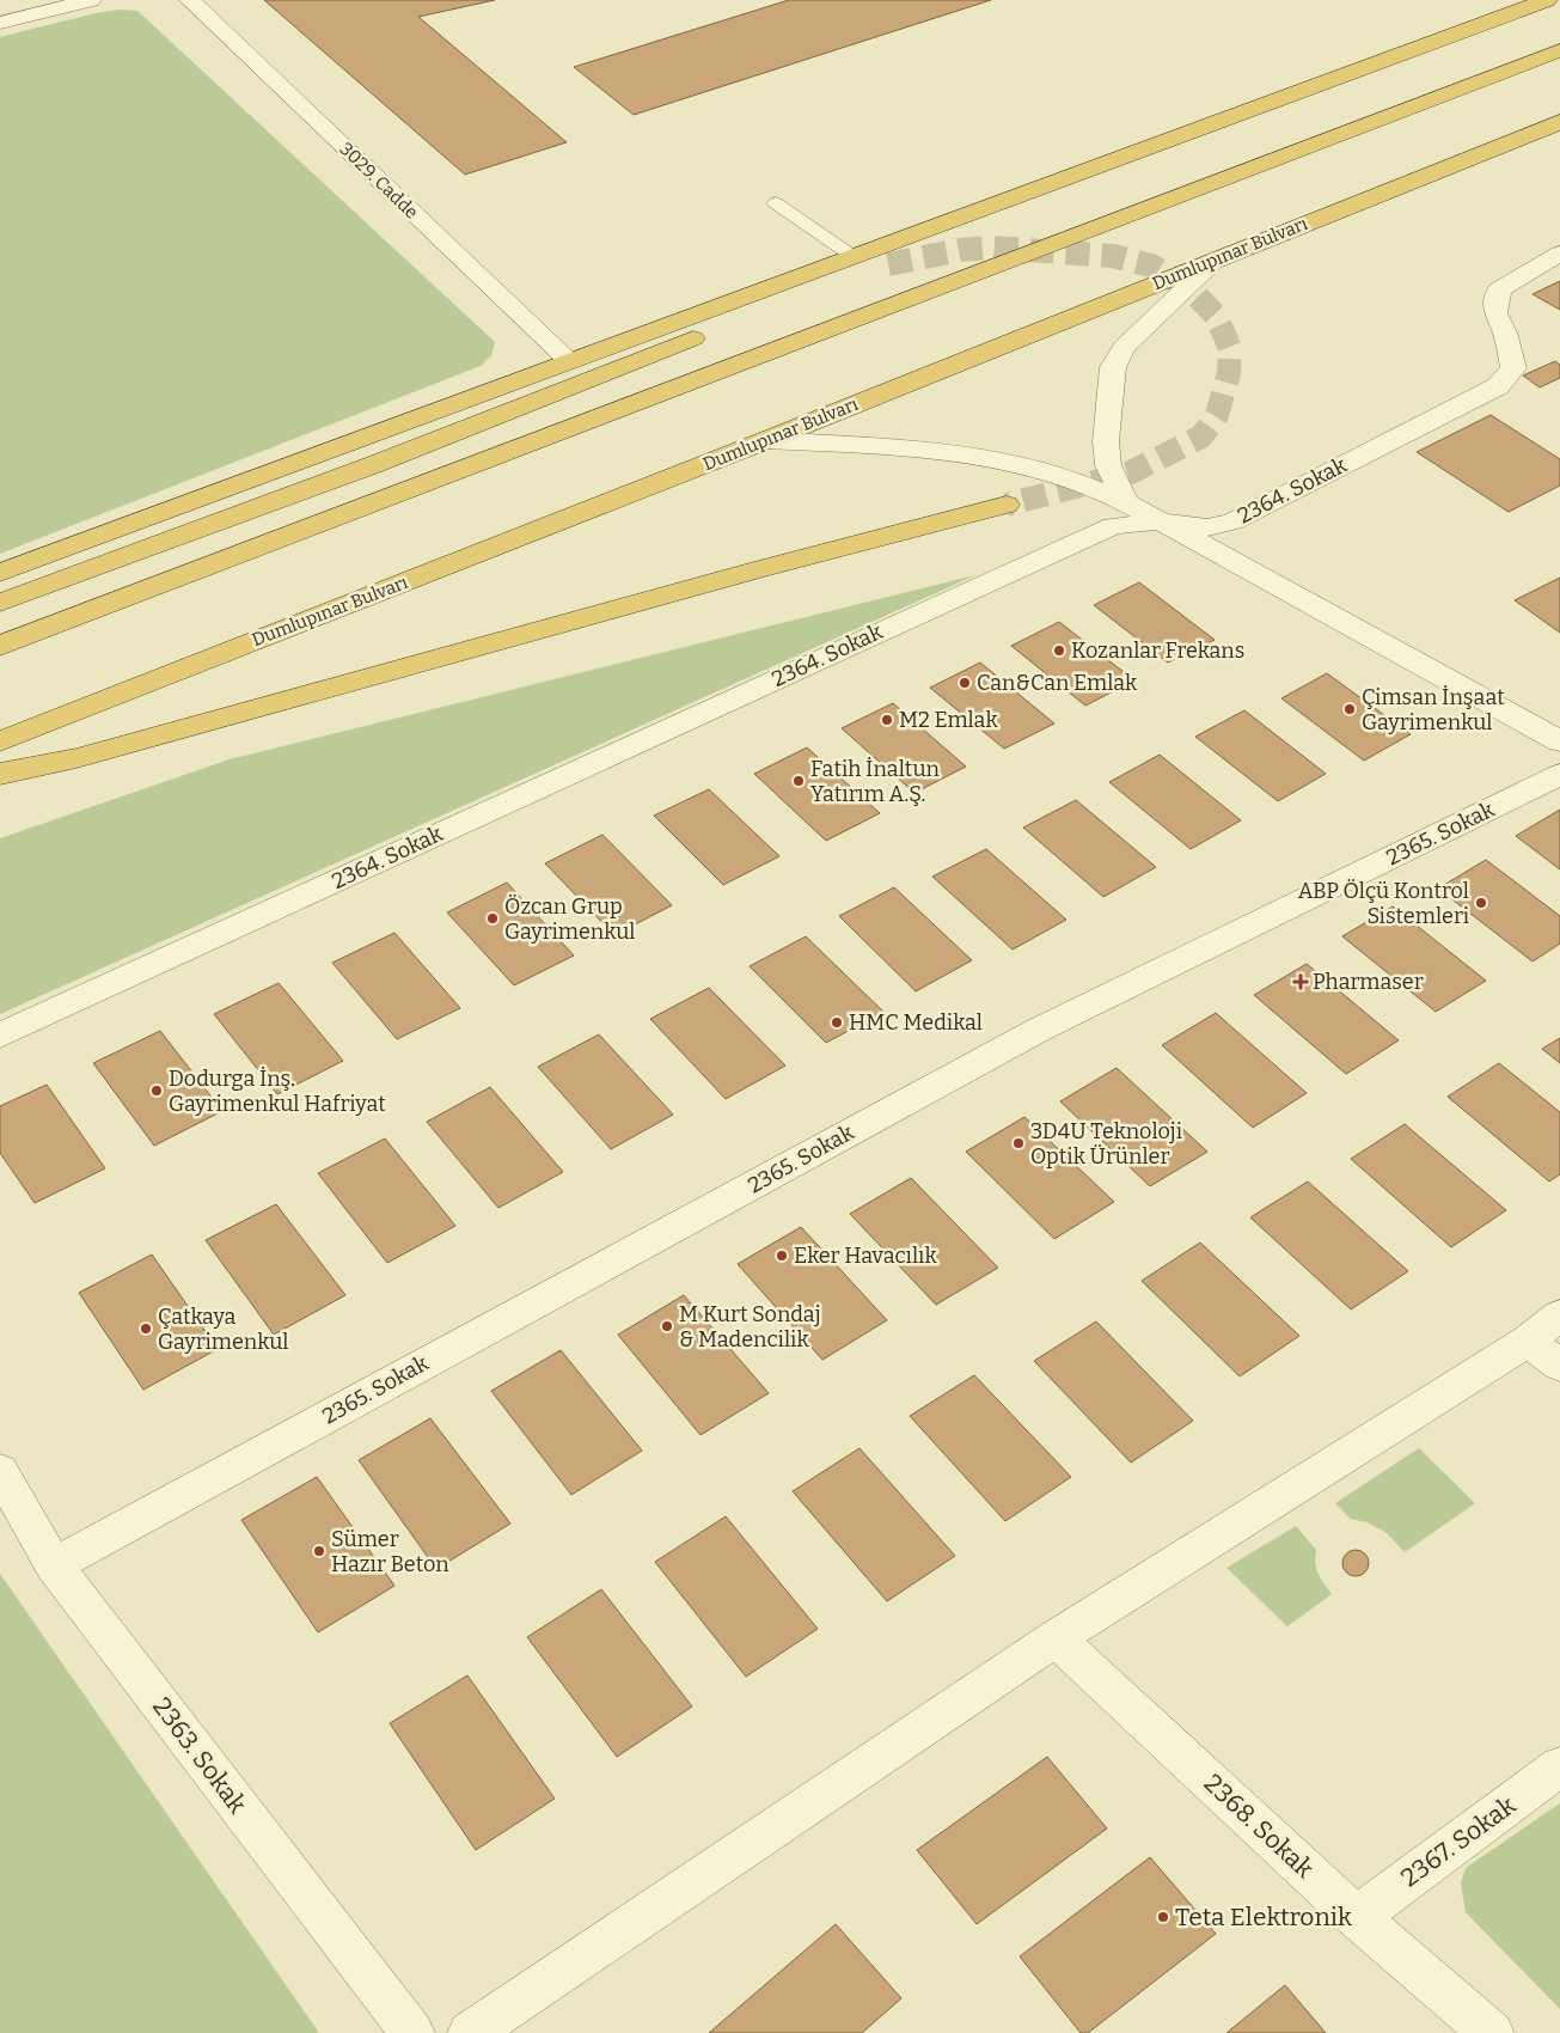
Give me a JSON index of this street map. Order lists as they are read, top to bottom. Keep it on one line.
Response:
{"streets":{"highway":["Dumlupınar Bulvarı"],"street":["3029. Cadde","2364. Sokak","2365. Sokak","2363. Sokak","2368. Sokak","2367. Sokak"]},"crossings":[["2365. Sokak","2363. Sokak"],["2368. Sokak","2367. Sokak"]],"places":{"other":["Kozanlar Frekans","Can&Can Emlak","Çimsan İnşaat Gayrimenkul","M2 Emlak","Fatih İnaltun Yatırım A.Ş.","ABP Ölçü Kontrol Sistemleri","Özcan Grup Gayrimenkul","HMC Medikal","Dodurga İnş. Gayrimenkul Hafriyat","3D4U Teknoloji Optik Ürünler","Eker Havacılık","M Kurt Sondaj & Madencilik","Çatkaya Gayrimenkul","Sümer Hazır Beton","Teta Elektronik"],"health":["Pharmaser"]}}
